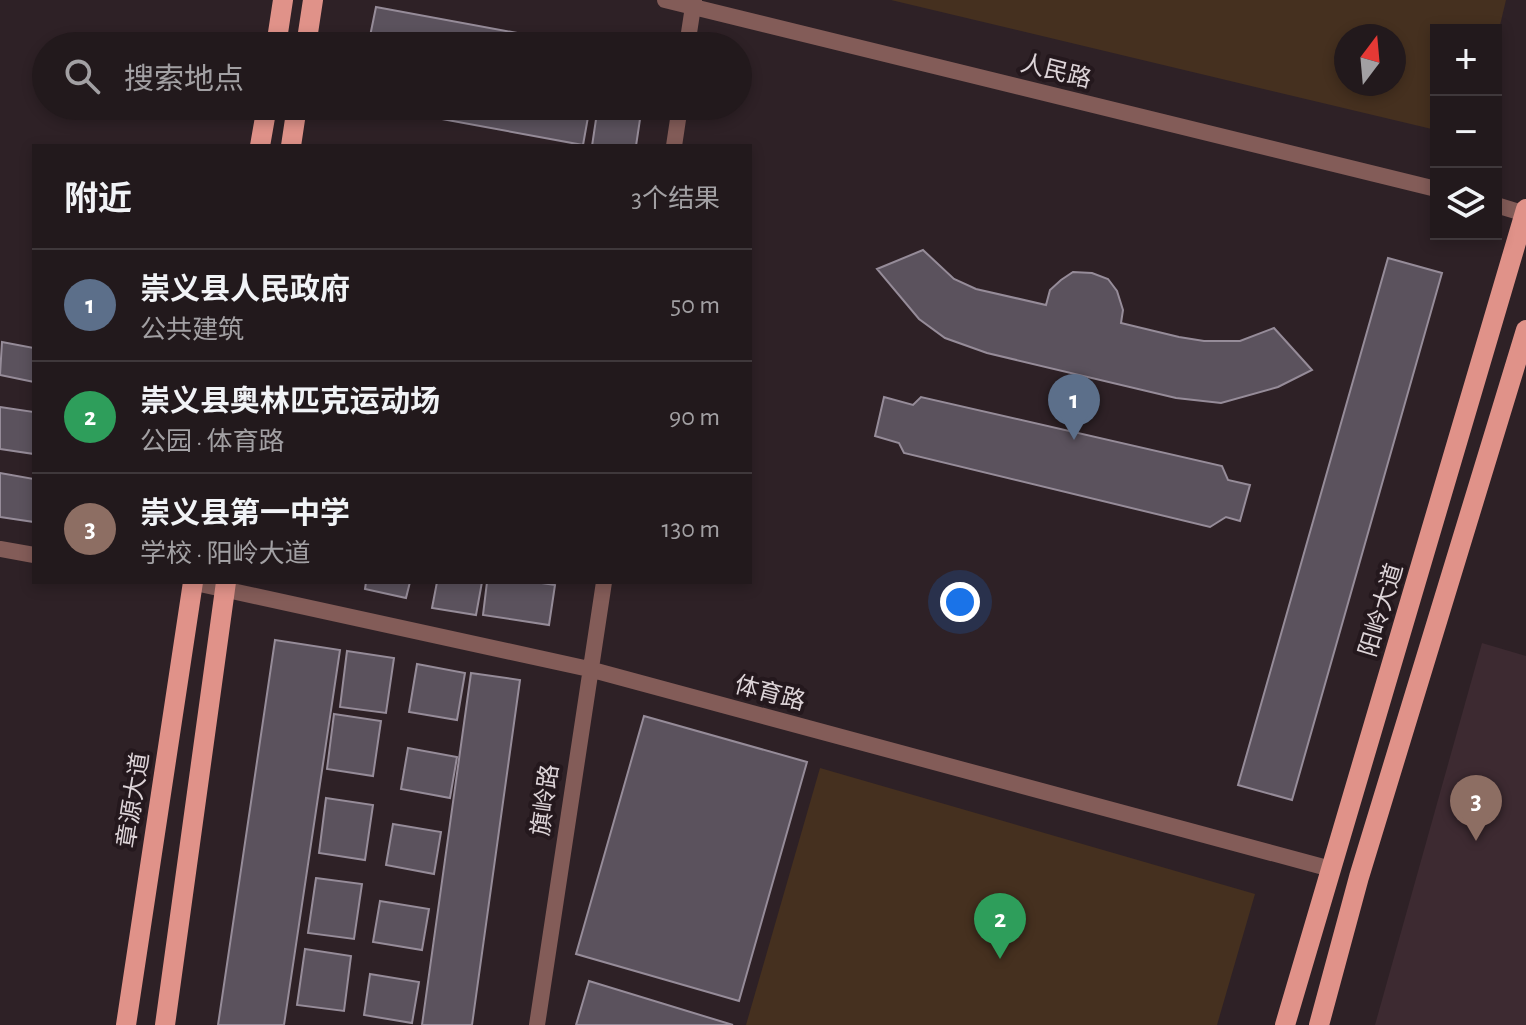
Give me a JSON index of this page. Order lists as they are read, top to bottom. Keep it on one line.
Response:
{"streets":{"main road":["阳岭大道","章源大道"],"street":["人民路","体育路","旗岭路"]},"crossings":[["阳岭大道","体育路"],["体育路","旗岭路"]],"north":"top","page":{"map_buttons":["+","−"],"search":"搜索地点","heading":["附近","3个结果"],"list":[{"mark":"1","name":"崇义县人民政府","note":"公共建筑","value":"50 m"},{"mark":"2","name":"崇义县奥林匹克运动场","note":"公园 · 体育路","value":"90 m"},{"mark":"3","name":"崇义县第一中学","note":"学校 · 阳岭大道","value":"130 m"}],"pins":["1","3","2"]}}
